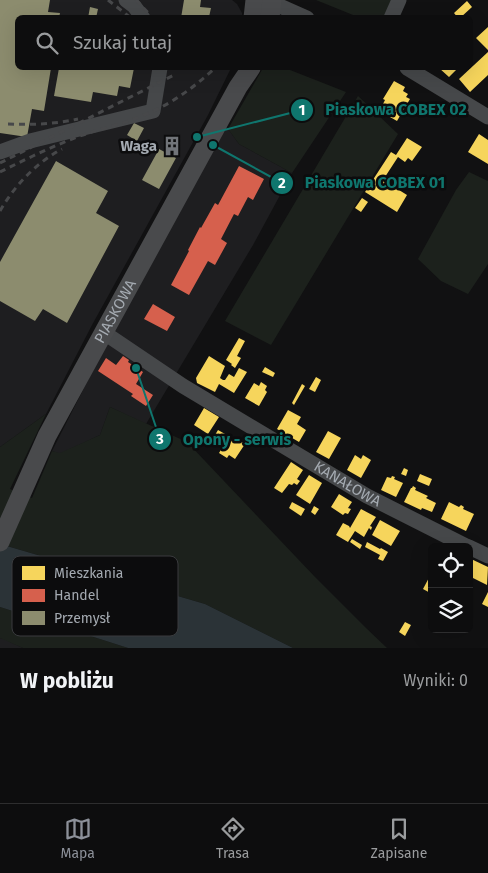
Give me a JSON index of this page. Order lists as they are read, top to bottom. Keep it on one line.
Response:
{"streets":{"main road":["PIASKOWA"],"street":["KANAŁOWA"]},"crossings":[["PIASKOWA","KANAŁOWA"]],"places":{"other":["Piaskowa COBEX 02","Piaskowa COBEX 01","Opony - serwis"],"building":["Waga"]},"legend":["Mieszkania","Handel","Przemysł"],"page":{"search":"Szukaj tutaj","heading":["W pobliżu","Wyniki: 0"],"nav":["Mapa","Trasa","Zapisane"]}}
